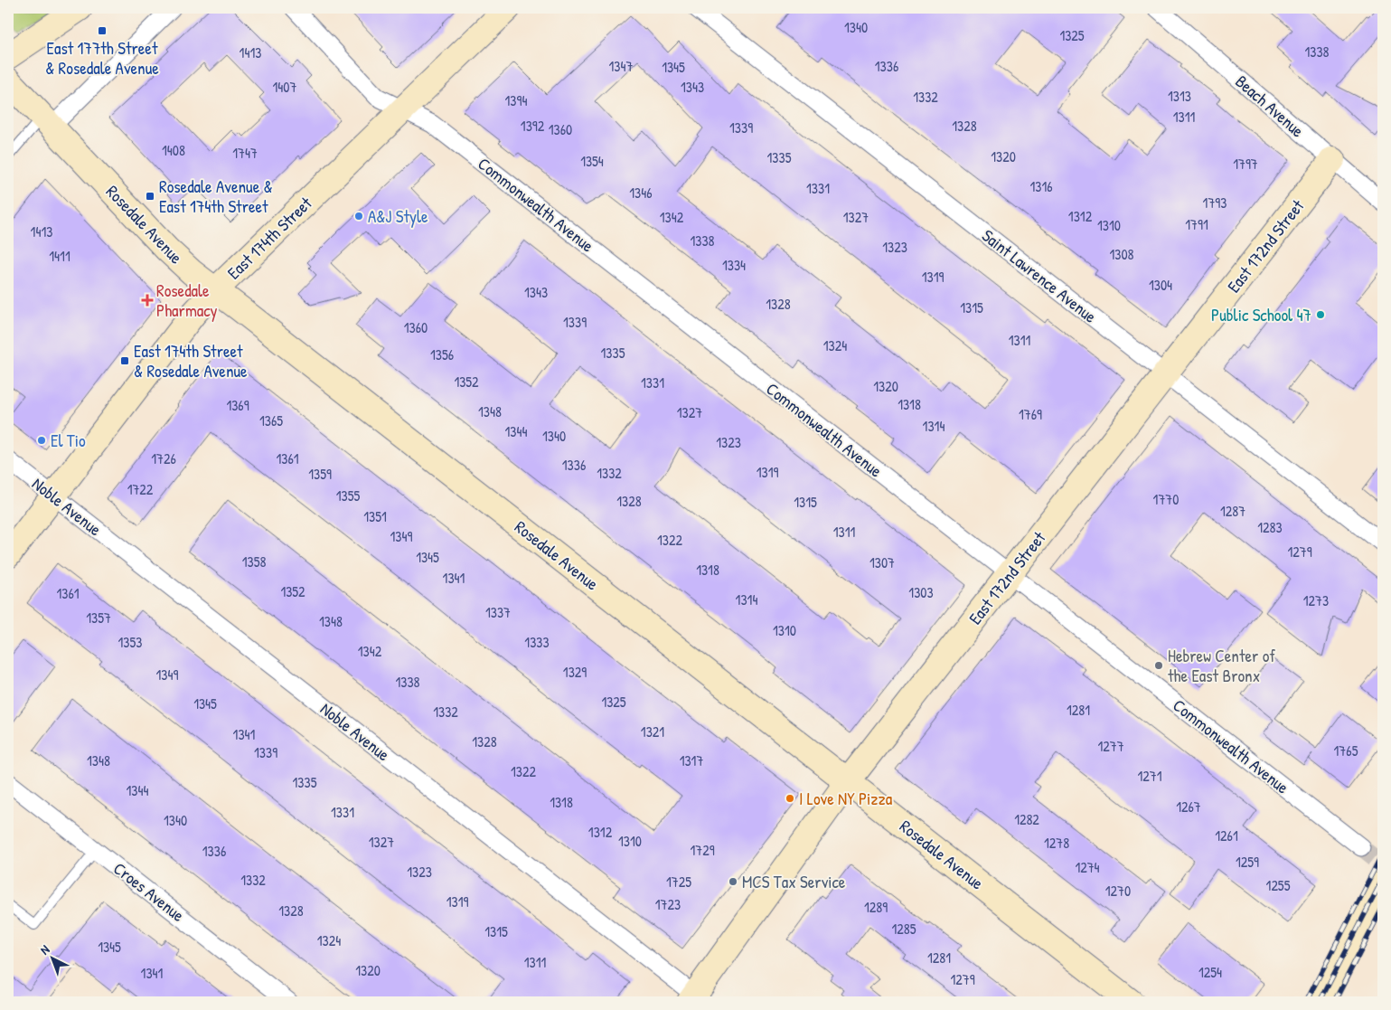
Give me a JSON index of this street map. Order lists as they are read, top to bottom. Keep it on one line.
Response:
{"streets":{"street":["Beach Avenue","Commonwealth Avenue","Rosedale Avenue","East 174th Street","East 172nd Street","Saint Lawrence Avenue","Noble Avenue","Croes Avenue"]},"crossings":[["Beach Avenue","East 172nd Street"],["Commonwealth Avenue","East 174th Street"],["Commonwealth Avenue","East 172nd Street"],["Rosedale Avenue","East 174th Street"],["Rosedale Avenue","East 172nd Street"],["East 174th Street","Noble Avenue"],["East 172nd Street","Saint Lawrence Avenue"],["East 172nd Street","Noble Avenue"]],"places":{"transit":["East 177th Street & Rosedale Avenue","Rosedale Avenue & East 174th Street","East 174th Street & Rosedale Avenue"],"other":["A&J Style","Public School 47","El Tio","Hebrew Center of the East Bronx","I Love NY Pizza","MCS Tax Service"],"health":["Rosedale Pharmacy"]},"house_numbers":["1340","1325","1338","1413","1347","1336","1345","1407","1343","1313","1332","1394","1311","1392","1328","1339","1360","1408","1747","1320","1335","1354","1797","1316","1331","1346","1793","1312","1342","1327","1791","1310","1413","1338","1323","1308","1411","1334","1319","1304","1343","1328","1315","1339","1360","1311","1324","1335","1356","1352","1331","1320","1318","1369","1348","1327","1769","1365","1314","1344","1340","1323","1726","1361","1336","1319","1332","1359","1722","1355","1770","1328","1315","1287","1351","1283","1311","1349","1322","1279","1345","1358","1307","1318","1341","1352","1303","1361","1314","1273","1337","1357","1348","1310","1353","1333","1342","1329","1349","1338","1325","1345","1281","1332","1321","1341","1328","1277","1765","1339","1348","1317","1322","1271","1335","1344","1318","1267","1331","1282","1340","1312","1261","1310","1327","1278","1729","1336","1259","1274","1323","1332","1725","1255","1270","1319","1723","1289","1328","1285","1315","1324","1345","1281","1311","1320","1254","1341","1279"],"north":"top left"}
